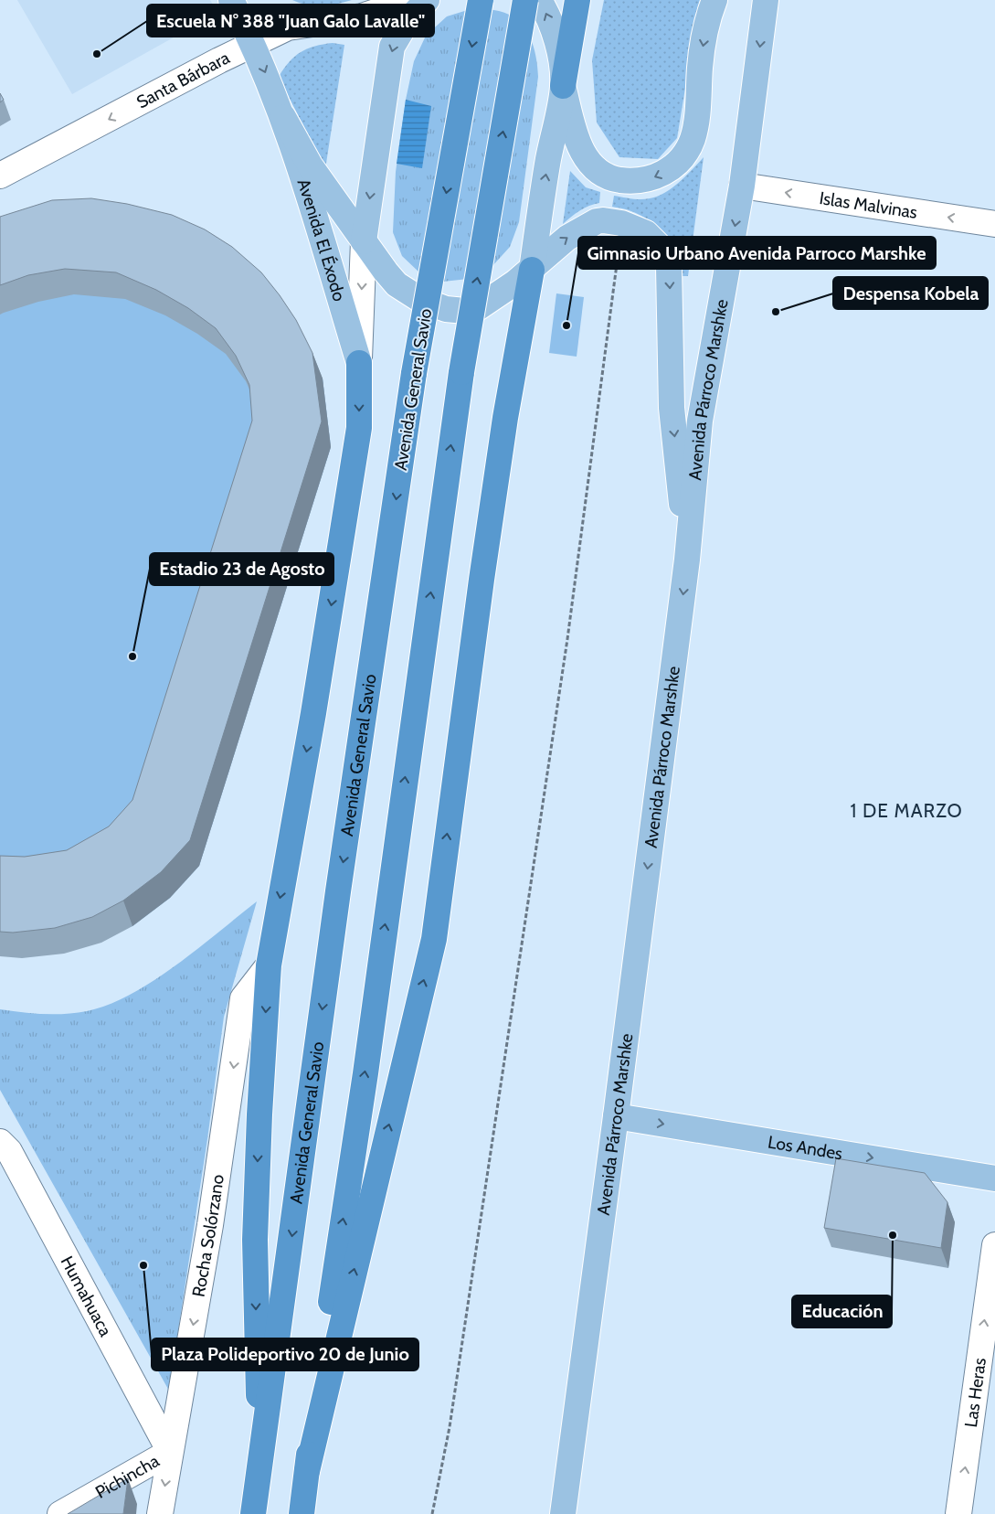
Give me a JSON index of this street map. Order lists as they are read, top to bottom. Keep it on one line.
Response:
{"streets":{"highway":["Avenida General Savio"],"main road":["Avenida El Éxodo","Avenida Párroco Marshke","Los Andes"],"street":["Santa Bárbara","Islas Malvinas","Rocha Solórzano","Humahuaca","Las Heras","Pichincha"]},"crossings":[["Santa Bárbara","Avenida El Éxodo"],["Islas Malvinas","Avenida Párroco Marshke"],["Avenida El Éxodo","Avenida Párroco Marshke"],["Avenida Párroco Marshke","Los Andes"],["Rocha Solórzano","Humahuaca"],["Rocha Solórzano","Pichincha"],["Humahuaca","Pichincha"]],"one_way":["Santa Bárbara","Islas Malvinas","Avenida Párroco Marshke","Los Andes","Rocha Solórzano","Las Heras"],"districts":["1 DE MARZO"],"places":["Escuela N° 388 \"Juan Galo Lavalle\"","Despensa Kobela","Gimnasio Urbano Avenida Parroco Marshke","Estadio 23 de Agosto","Educación","Plaza Polideportivo 20 de Junio"]}
